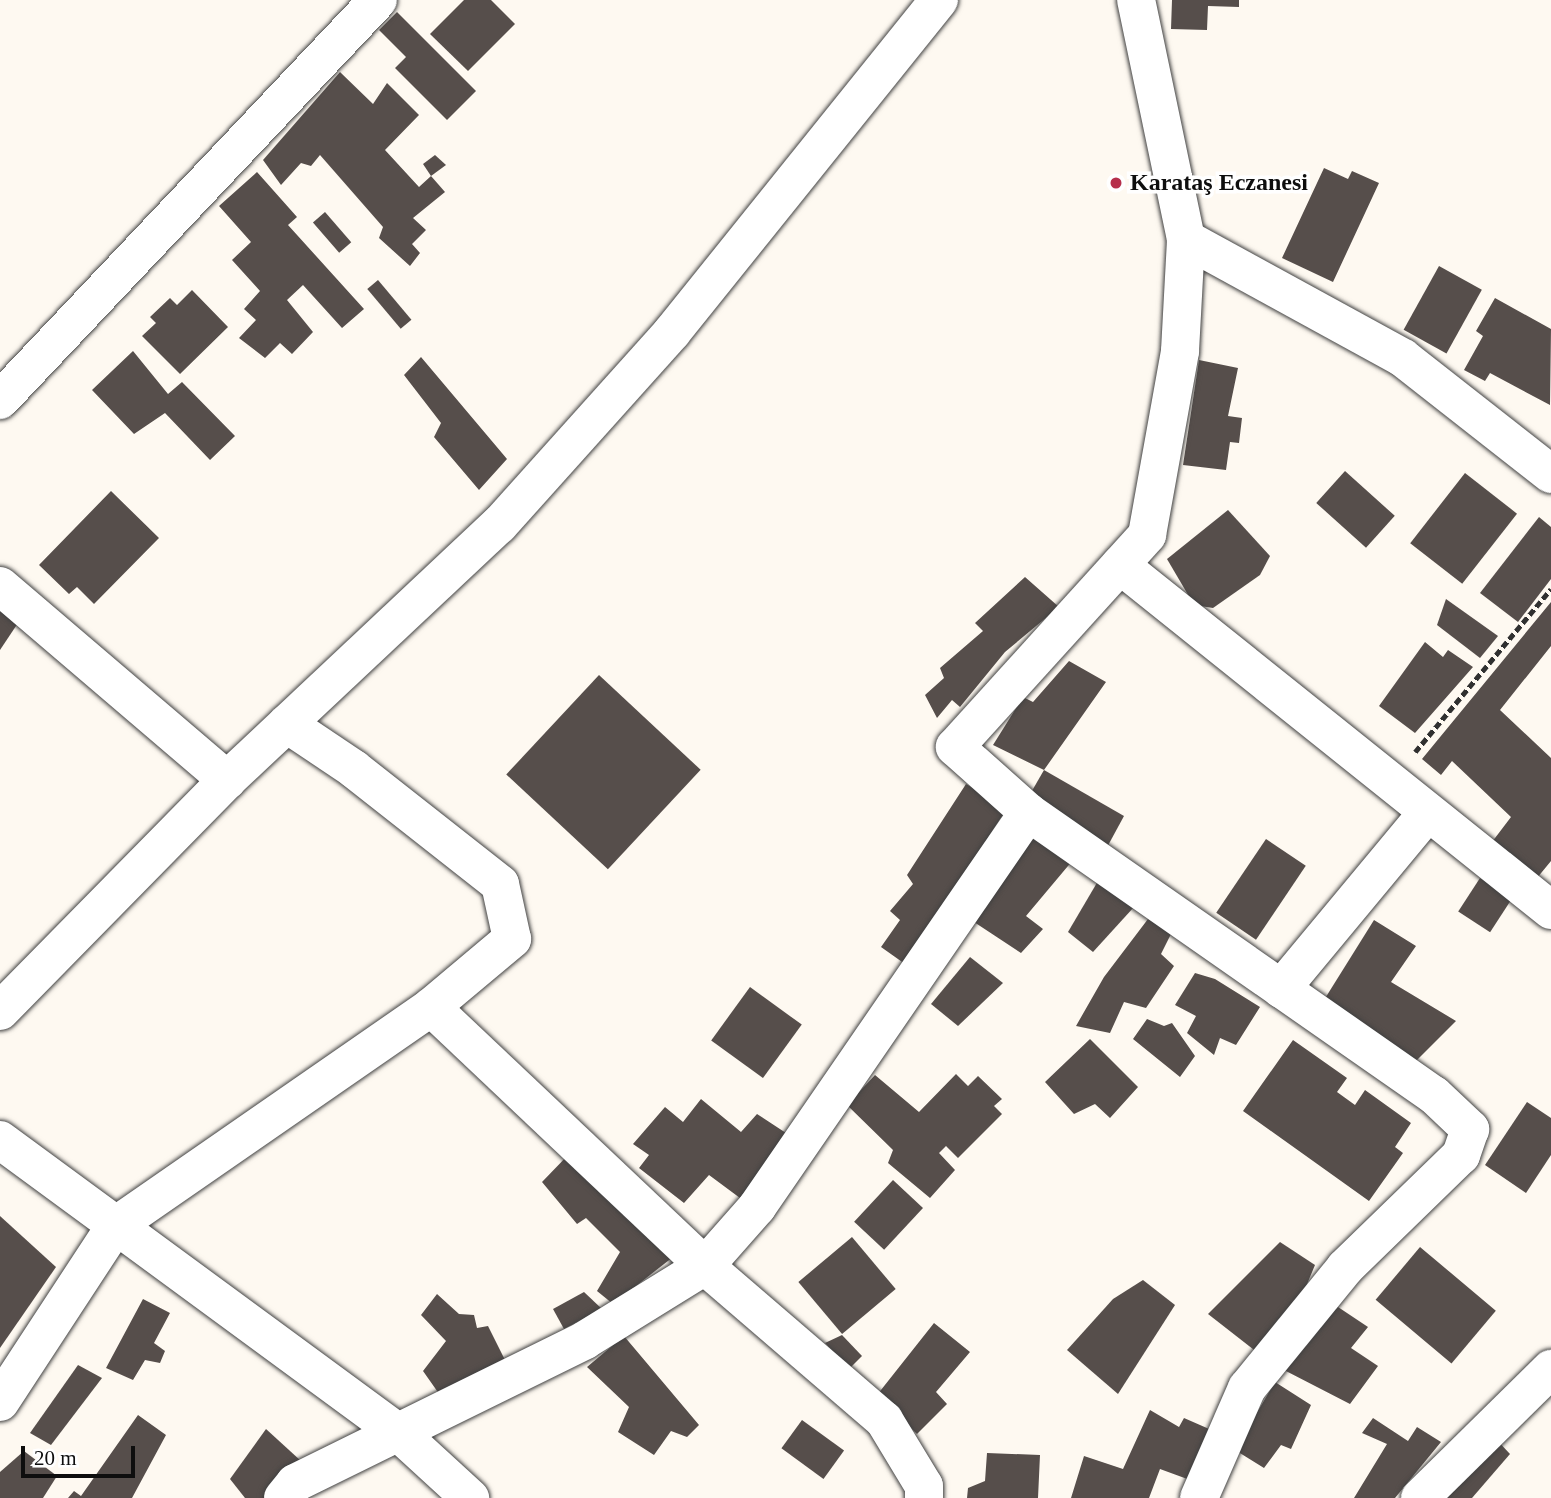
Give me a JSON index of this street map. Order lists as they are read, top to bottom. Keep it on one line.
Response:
{"places":["Karataş Eczanesi"],"scale_bar":"20 m"}
